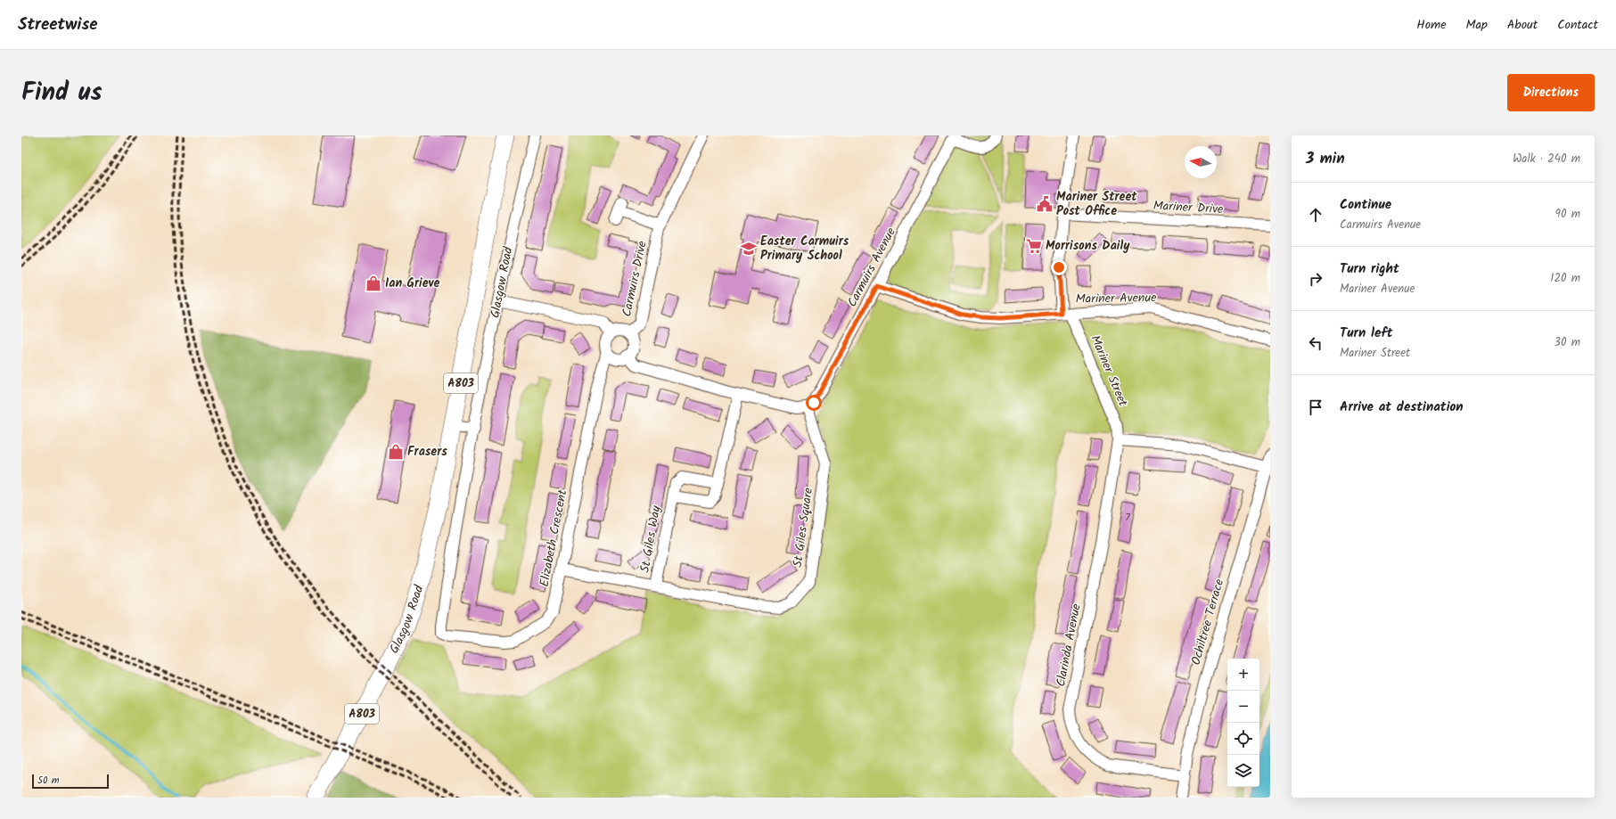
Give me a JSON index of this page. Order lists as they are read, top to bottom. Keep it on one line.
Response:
{"streets":{"main road":["Glasgow Road","A803"],"street":["Mariner Drive","Carmuirs Avenue","Carmuirs Drive","Mariner Avenue","Mariner Street","St Giles Square","Elizabeth Crescent","St Giles Way","Ochiltree Terrace","Clarinda Avenue"]},"crossings":[["Mariner Drive","Mariner Street"],["Carmuirs Avenue","Mariner Avenue"],["Carmuirs Avenue","St Giles Square"],["Carmuirs Drive","Elizabeth Crescent"],["Glasgow Road","Elizabeth Crescent"],["Mariner Avenue","Mariner Street"],["Mariner Street","Clarinda Avenue"],["St Giles Square","Elizabeth Crescent"],["St Giles Square","St Giles Way"],["Ochiltree Terrace","Clarinda Avenue"]],"places":{"public building":["Mariner Street Post Office"],"supermarket":["Morrisons Daily"],"school or university":["Easter Carmuirs Primary School"],"shop":["Ian Grieve","Frasers"]},"house_numbers":["7"],"scale_bar":"50 m","north":"left","page":{"header":"Streetwise","nav":["Home","Map","About","Contact"],"title":"Find us","buttons":"Directions","heading":["3 min","Walk · 240 m"],"list":[["Continue","Carmuirs Avenue","90 m"],["Turn right","Mariner Avenue","120 m"],["Turn left","Mariner Street","30 m"],"Arrive at destination"],"map_buttons":["+","−"],"scale":"50 m"}}
